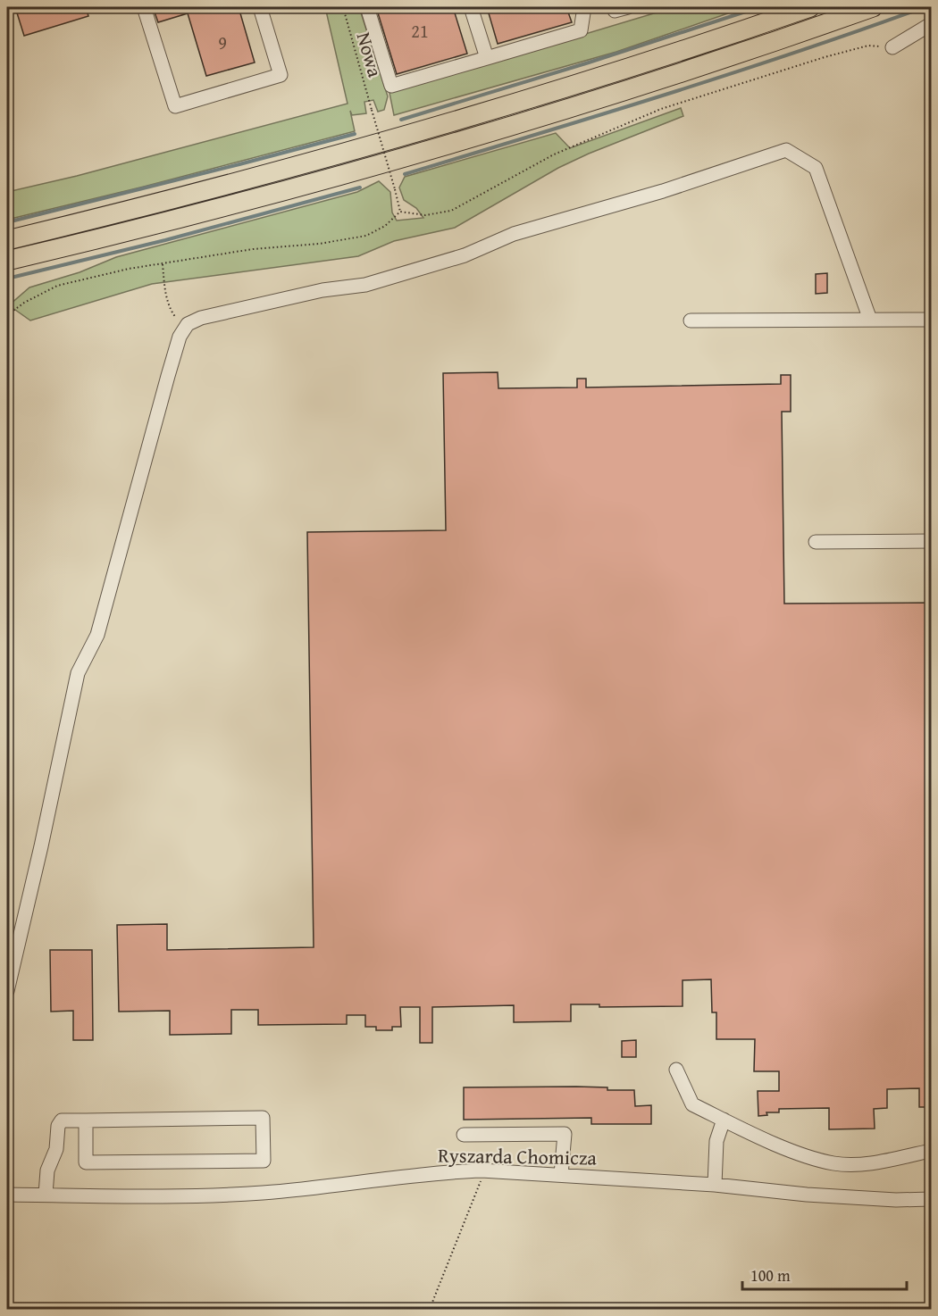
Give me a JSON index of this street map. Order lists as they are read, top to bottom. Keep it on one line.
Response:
{"streets":{"street":["Ryszarda Chomicza"],"path":["Nowa"]},"house_numbers":["21","9"],"scale_bar":"100 m"}
